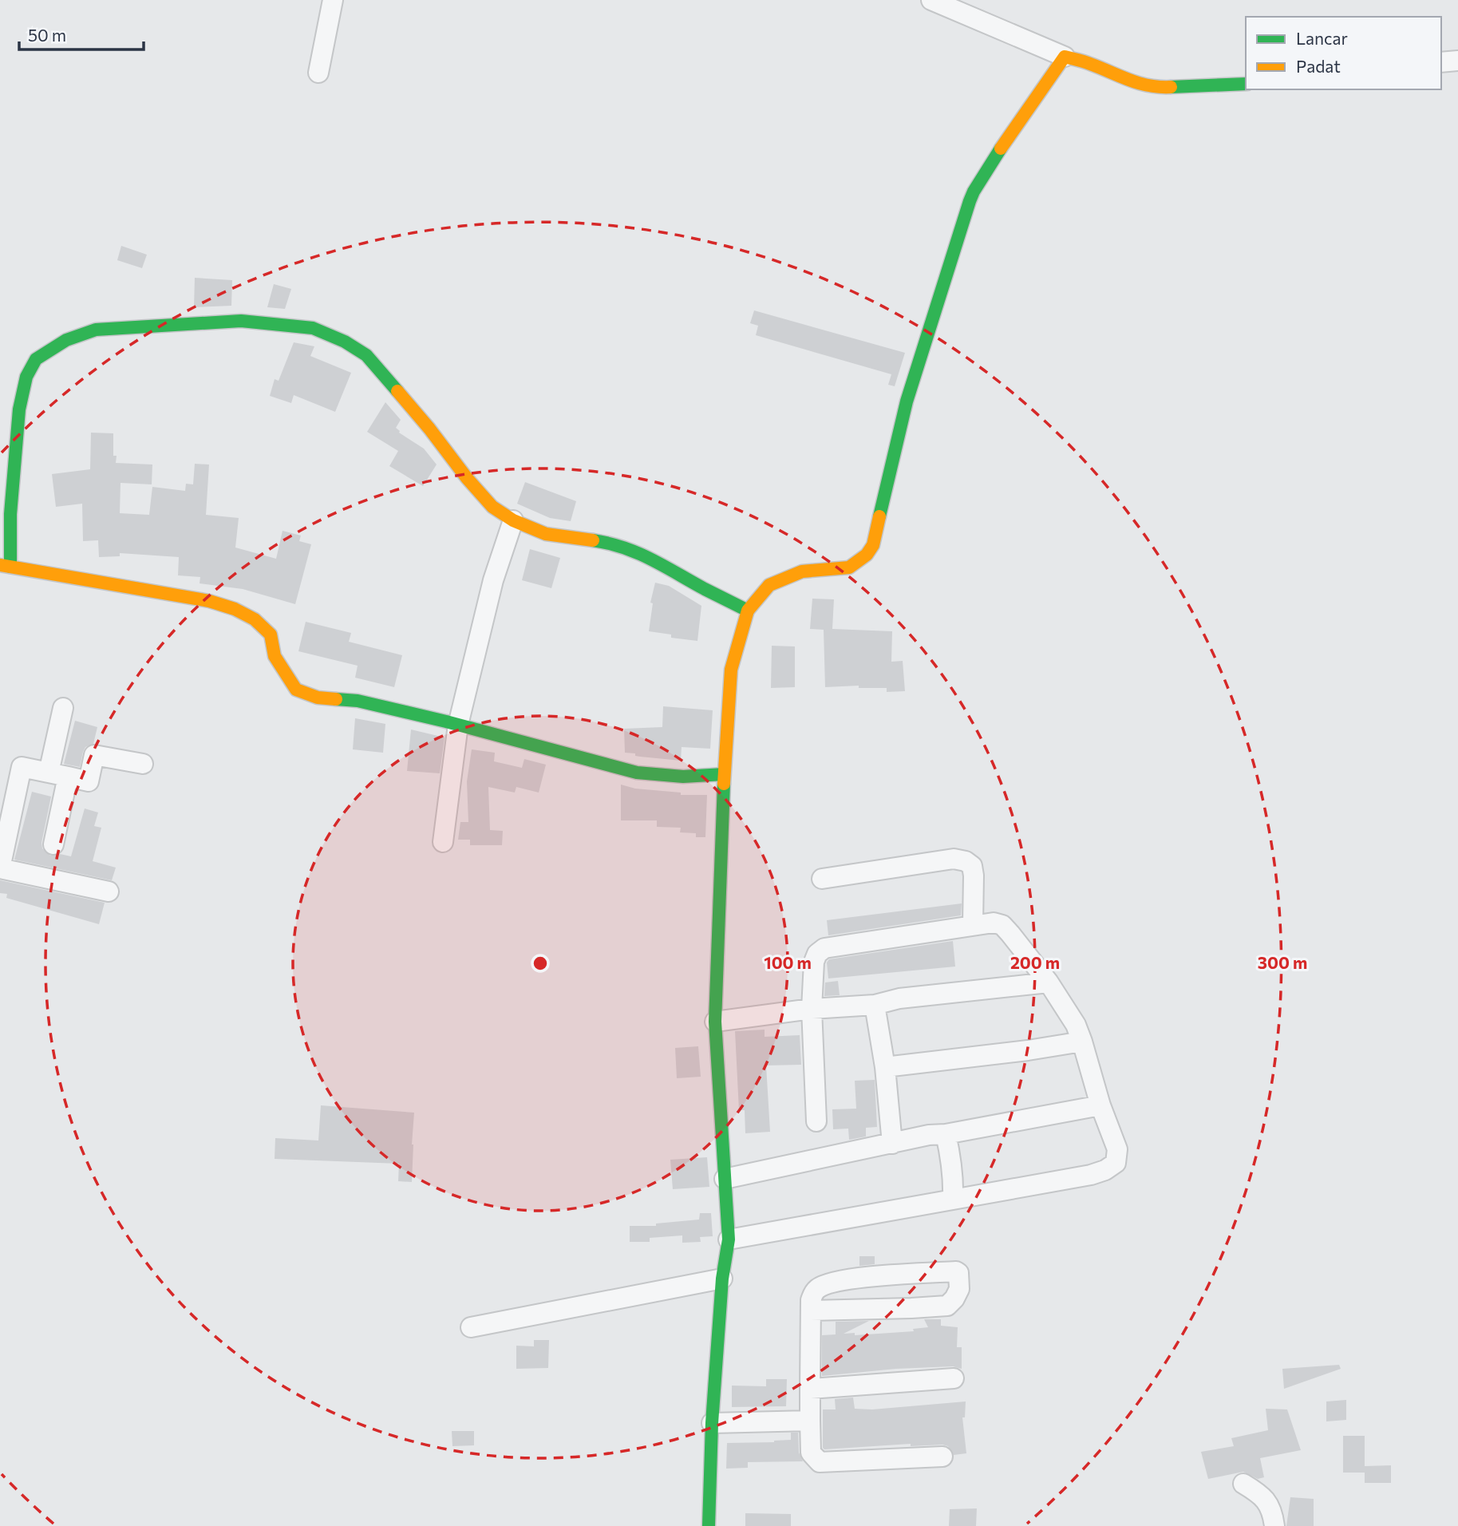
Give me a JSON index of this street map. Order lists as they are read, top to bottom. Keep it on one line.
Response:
{"legend":["Lancar","Padat"],"scale_bar":"50 m","rings":["100 m","200 m","300 m"]}
